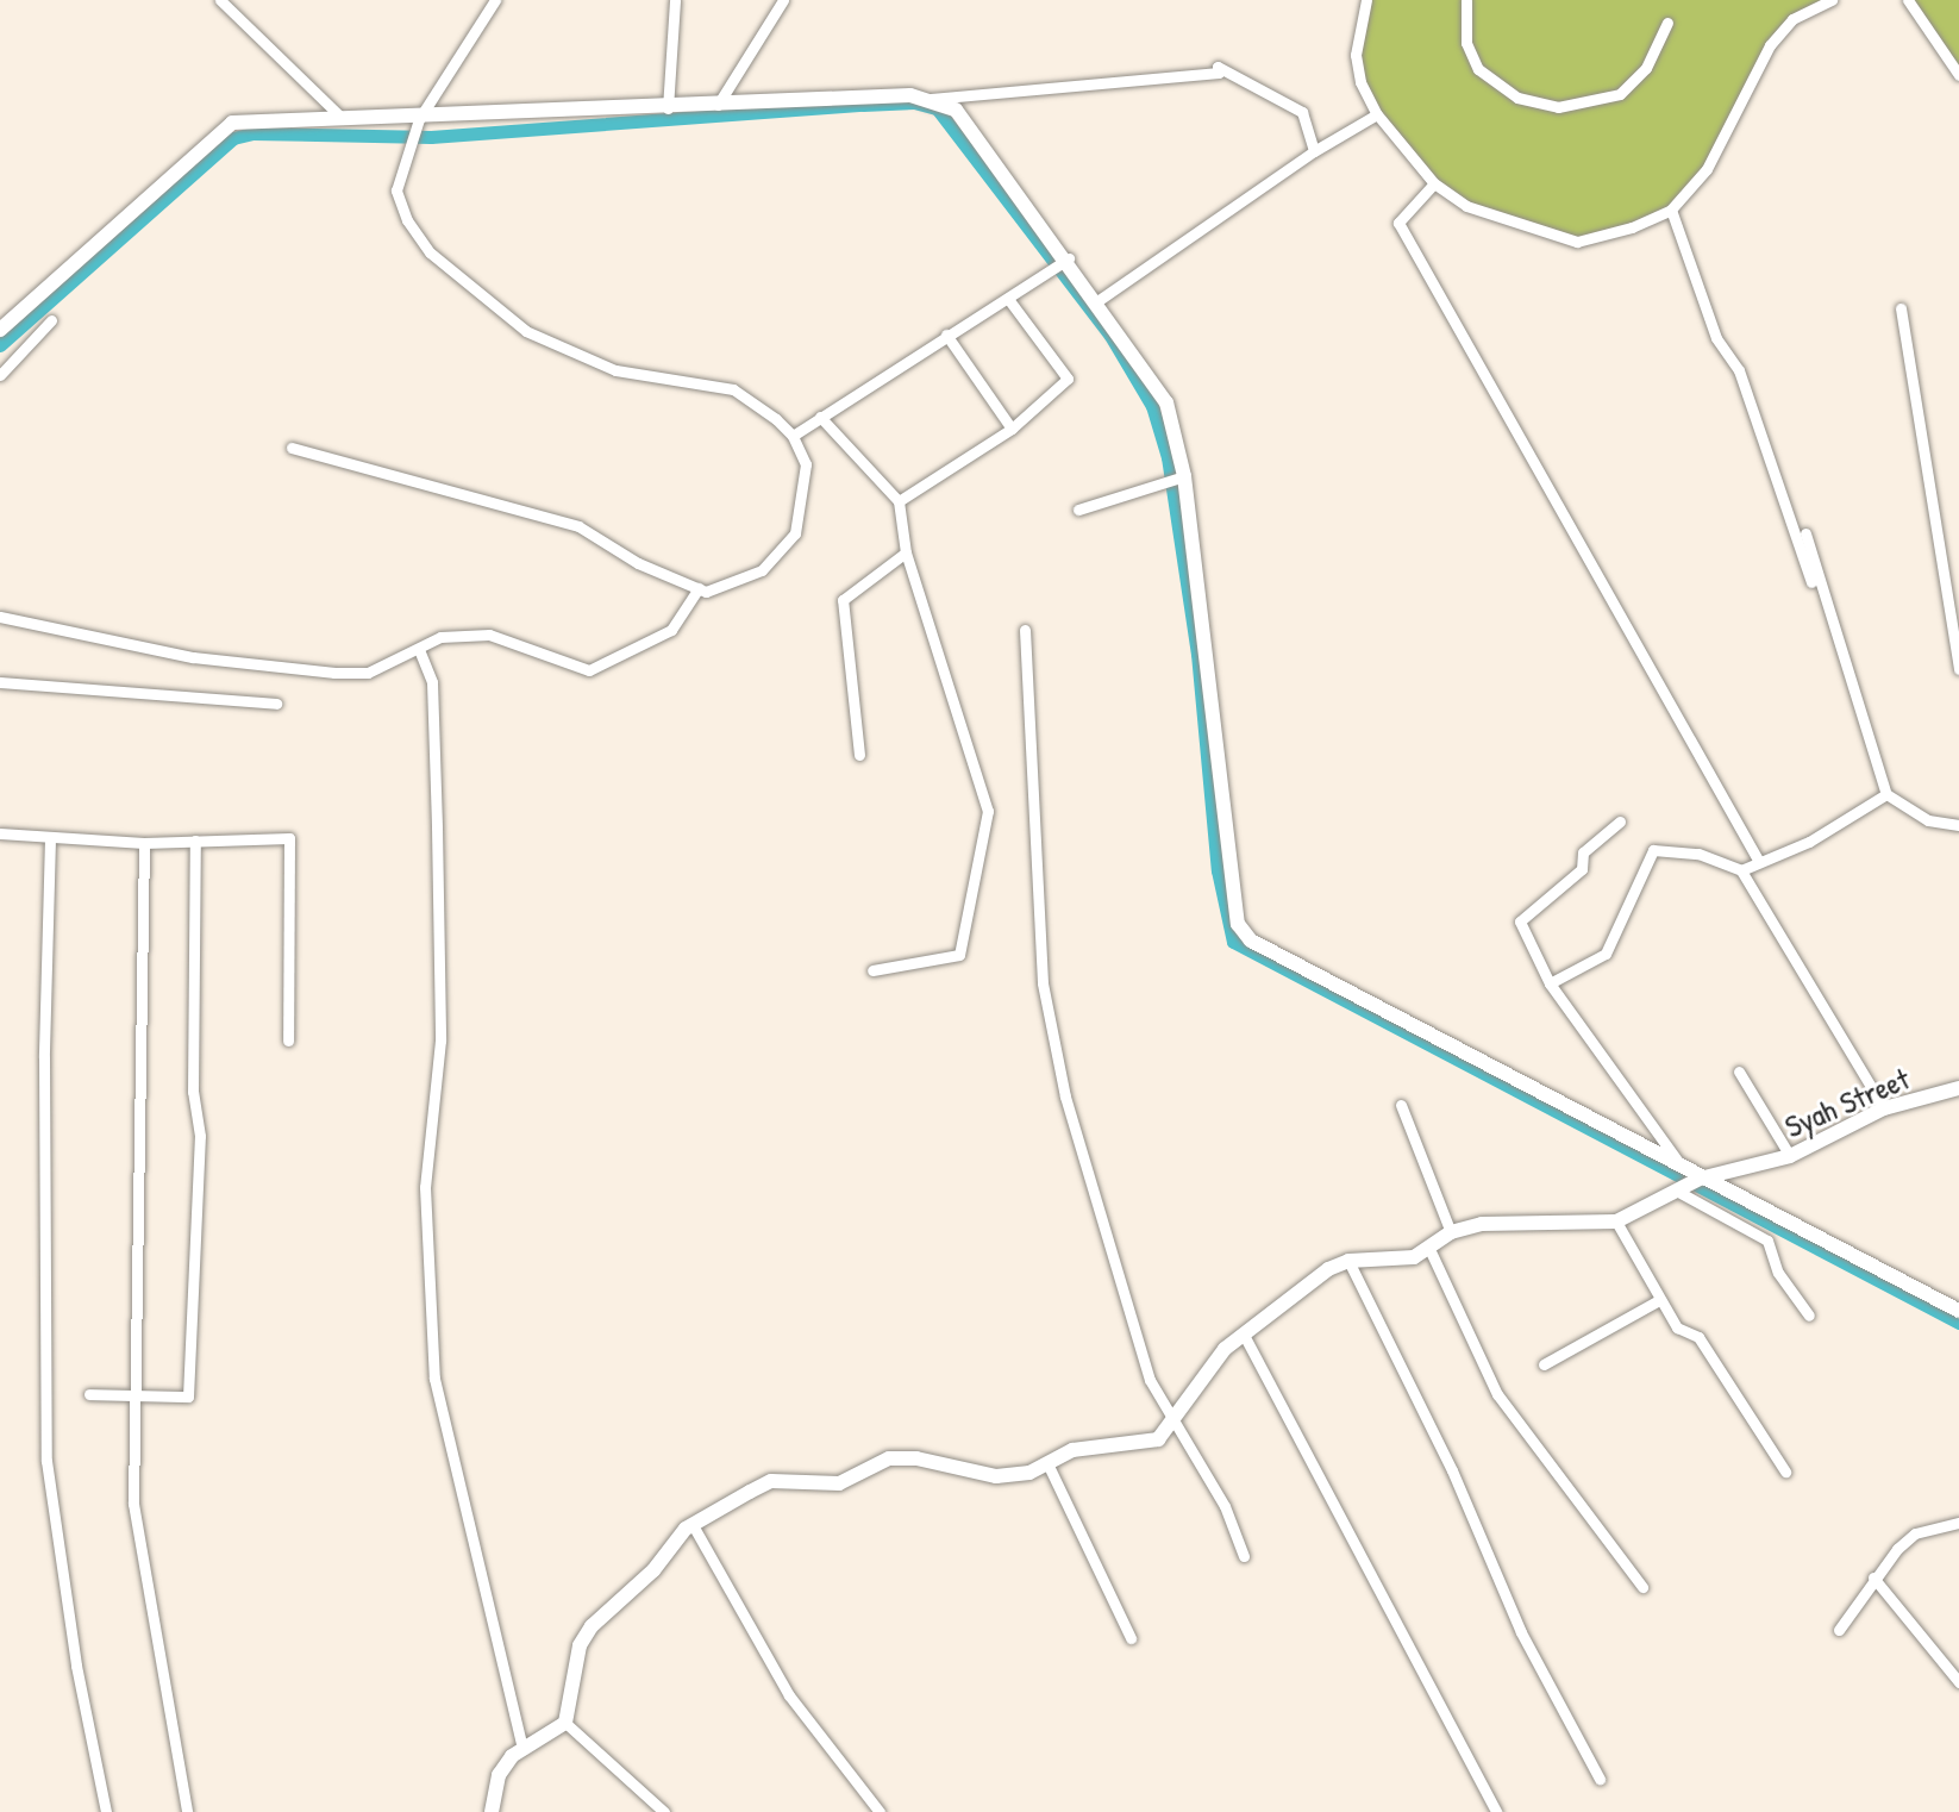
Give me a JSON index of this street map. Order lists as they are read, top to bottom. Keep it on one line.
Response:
{"streets":{"street":["Syah Street"]}}
